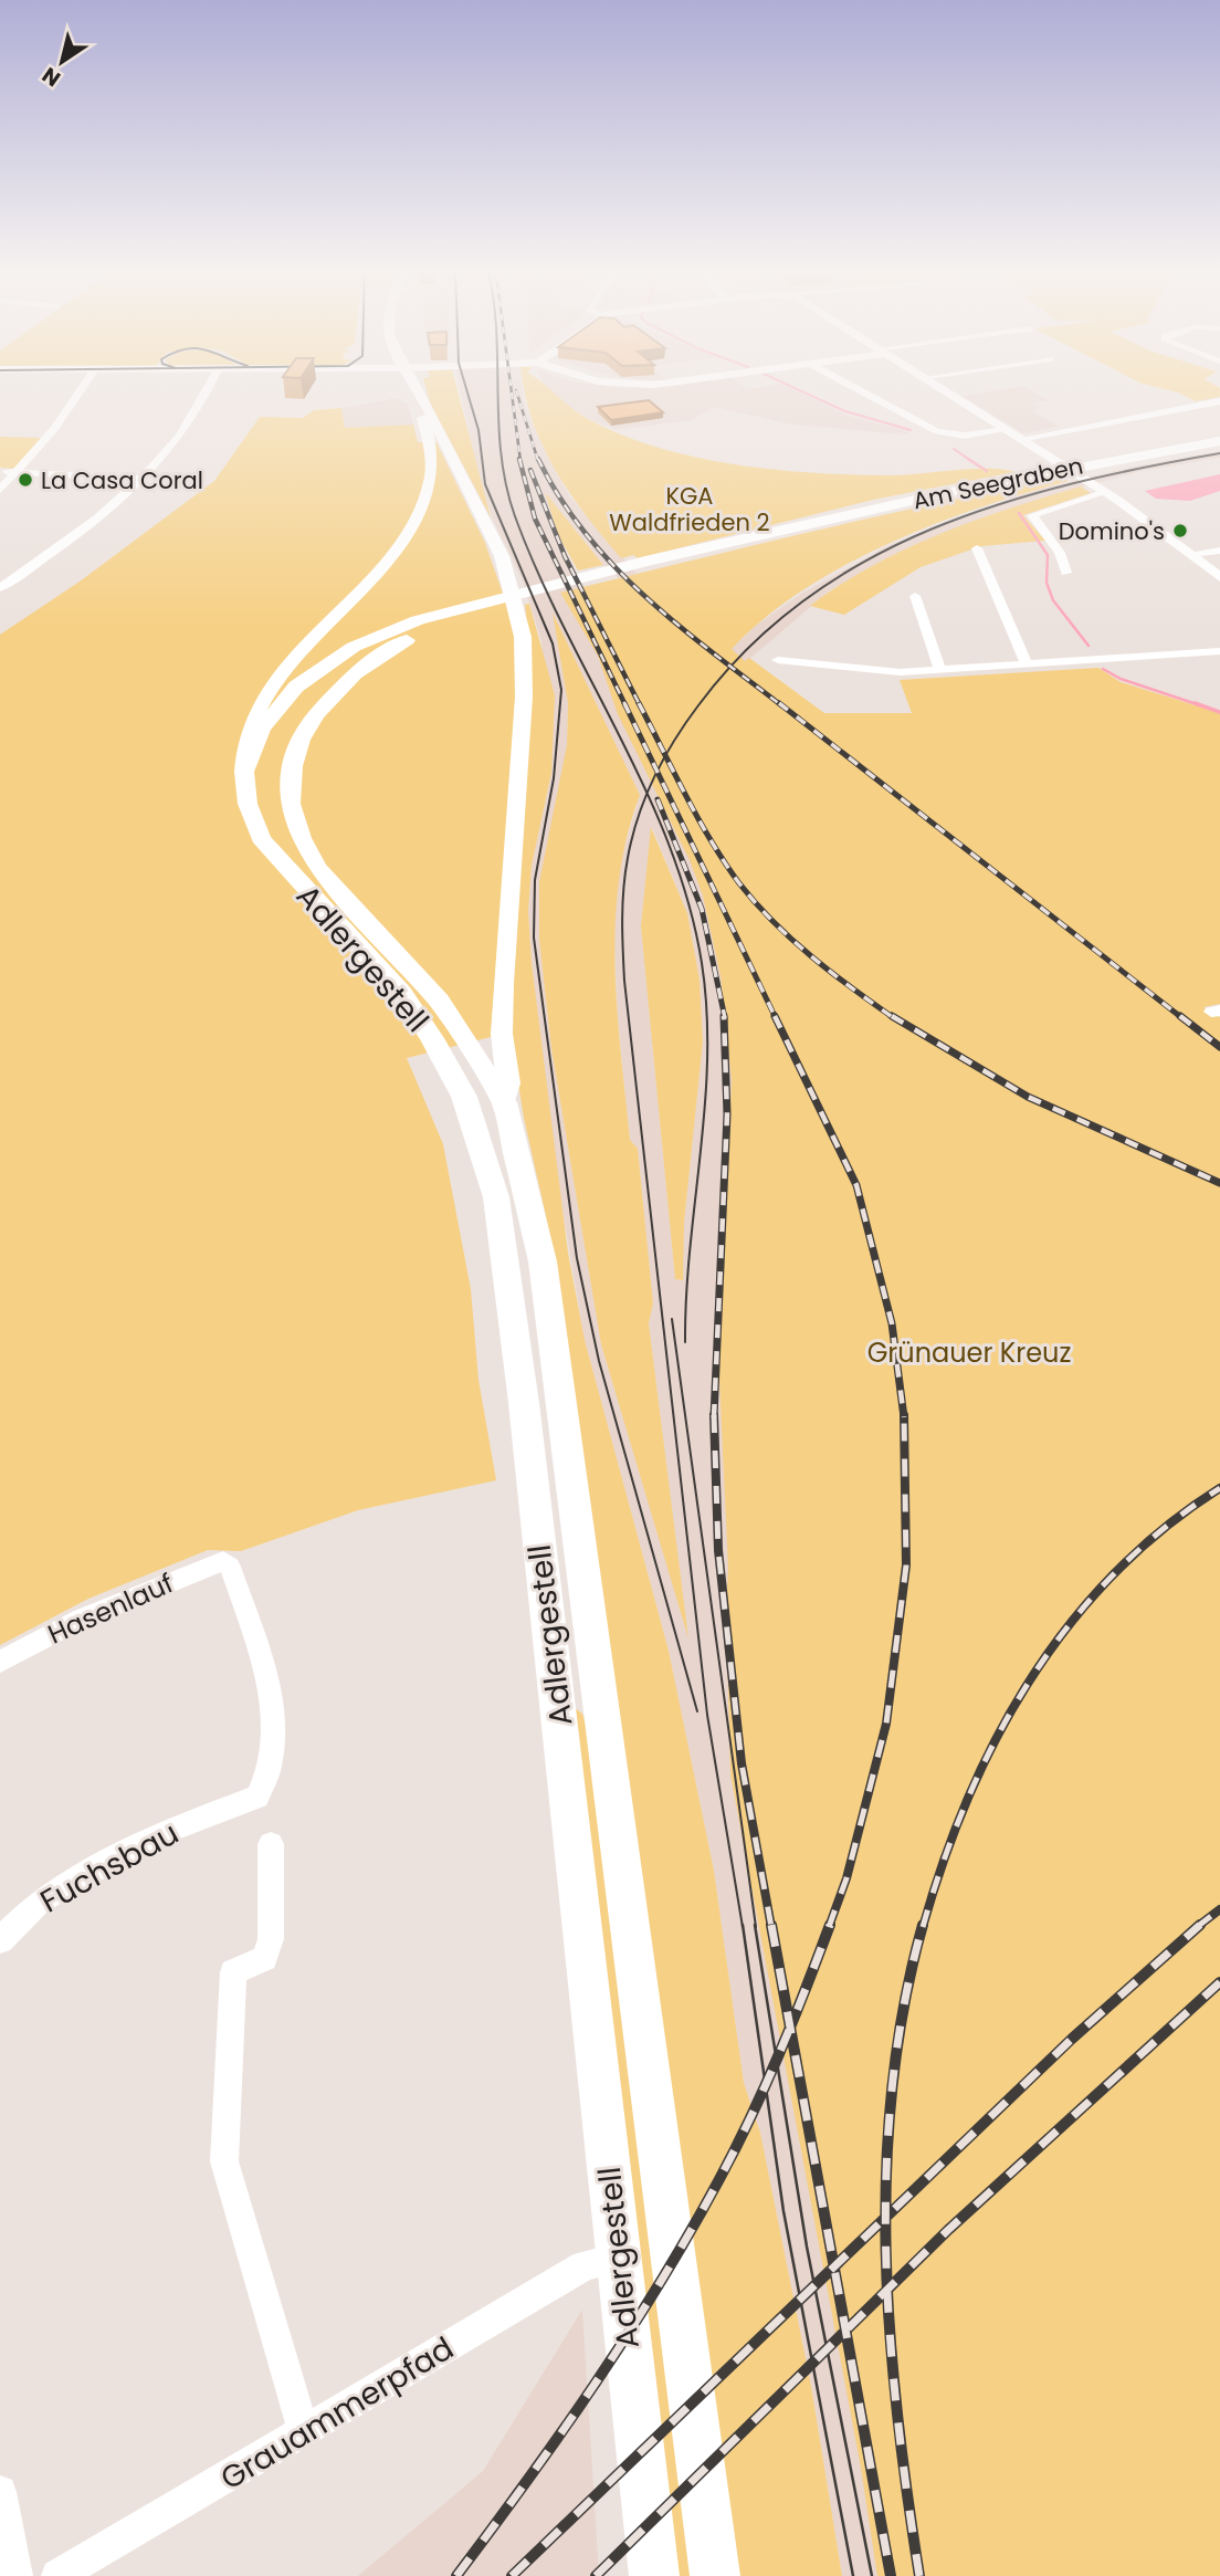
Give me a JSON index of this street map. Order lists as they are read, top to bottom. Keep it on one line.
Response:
{"streets":{"main road":["Am Seegraben","Adlergestell"],"street":["Hasenlauf","Fuchsbau","Grauammerpfad"]},"crossings":[["Am Seegraben","Adlergestell"],["Adlergestell","Grauammerpfad"],["Hasenlauf","Fuchsbau"]],"parks":["KGA Waldfrieden 2","Grünauer Kreuz"],"places":["La Casa Coral","Domino's"],"north":"bottom left"}
